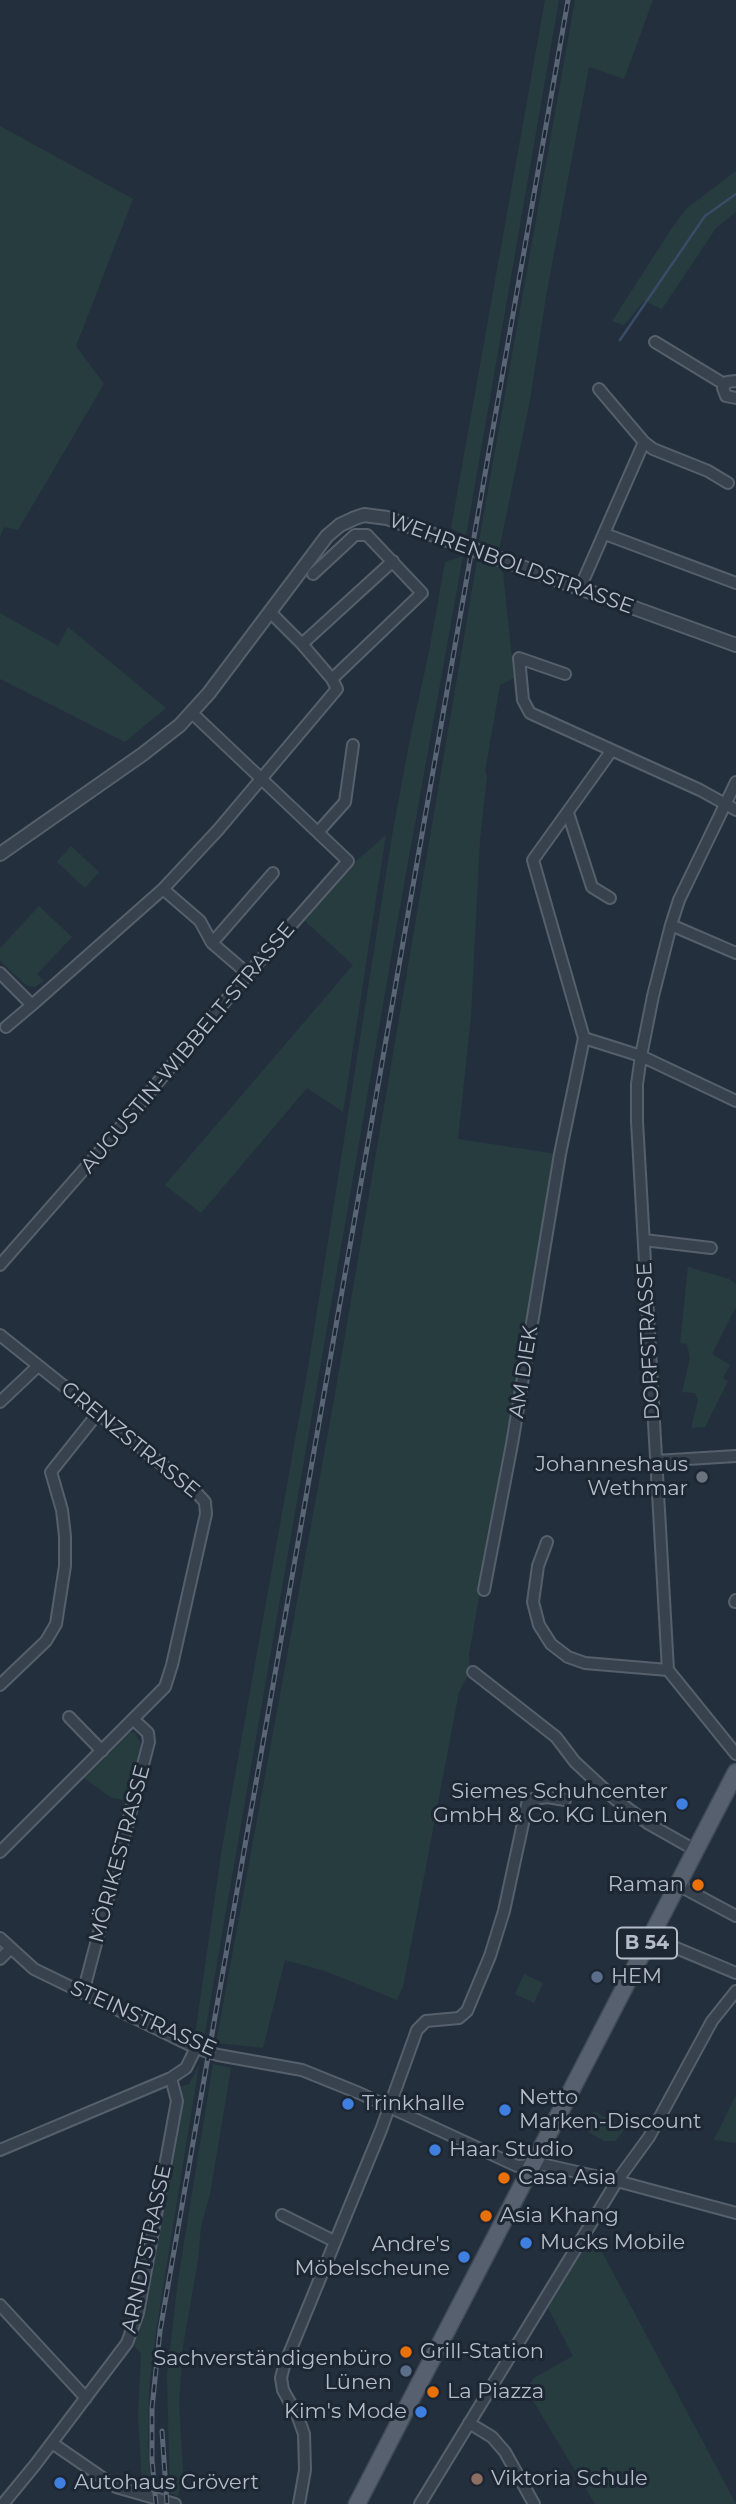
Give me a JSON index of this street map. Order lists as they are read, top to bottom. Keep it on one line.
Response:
{"streets":{"main road":["B 54"],"street":["WEHRENBOLDSTRASSE","AUGUSTIN-WIBBELT-STRASSE","DORFSTRASSE","AM DIEK","GRENZSTRASSE","MÖRIKESTRASSE","STEINSTRASSE","ARNDTSTRASSE"]},"crossings":[["WEHRENBOLDSTRASSE","AUGUSTIN-WIBBELT-STRASSE"],["GRENZSTRASSE","MÖRIKESTRASSE"],["MÖRIKESTRASSE","STEINSTRASSE"],["B 54","STEINSTRASSE"]],"places":["Johanneshaus Wethmar","Siemes Schuhcenter GmbH & Co. KG Lünen","Raman","HEM","Trinkhalle","Netto Marken-Discount","Haar Studio","Casa Asia","Asia Khang","Mucks Mobile","Andre's Möbelscheune","Grill-Station","Sachverständigenbüro Lünen","La Piazza","Kim's Mode","Viktoria Schule","Autohaus Grövert"]}
